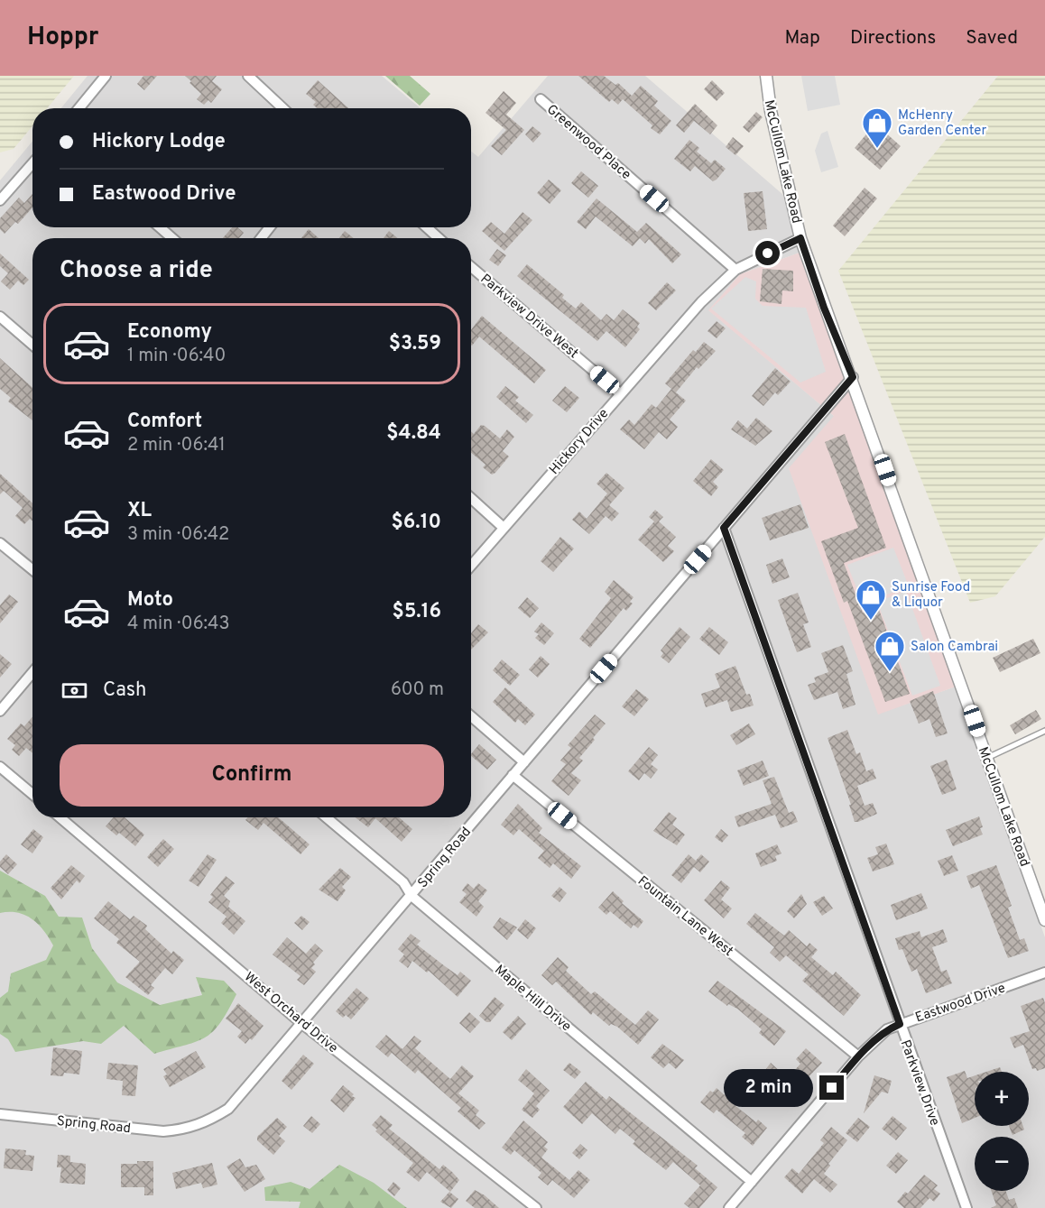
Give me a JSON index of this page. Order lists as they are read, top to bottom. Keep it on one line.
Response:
{"streets":{"street":["Greenwood Place","McCullom Lake Road","Parkview Drive West","Hickory Drive","Spring Road","Fountain Lane West","Maple Hill Drive","Eastwood Drive","West Orchard Drive","Parkview Drive"]},"crossings":[["Greenwood Place","Hickory Drive"],["McCullom Lake Road","Hickory Drive"],["McCullom Lake Road","Spring Road"],["Parkview Drive West","Hickory Drive"],["Spring Road","Fountain Lane West"],["Spring Road","Maple Hill Drive"],["Spring Road","West Orchard Drive"],["Spring Road","Parkview Drive"],["Fountain Lane West","Eastwood Drive"],["Maple Hill Drive","Eastwood Drive"],["Eastwood Drive","Parkview Drive"]],"places":{"shop":["McHenry Garden Center","Sunrise Food & Liquor","Salon Cambrai"]},"page":{"header":"Hoppr","nav":["Map","Directions","Saved"],"banner":["Hickory Lodge","Eastwood Drive"],"heading":"Choose a ride","list":[{"name":"Economy","note":"1 min · 06:40","value":"$3.59"},{"name":"Comfort","note":"2 min · 06:41","value":"$4.84"},{"name":"XL","note":"3 min · 06:42","value":"$6.10"},{"name":"Moto","note":"4 min · 06:43","value":"$5.16"}],"pay":["Cash","600 m"],"buttons":"Confirm","bubble":"2 min","map_buttons":["+","−"]}}
